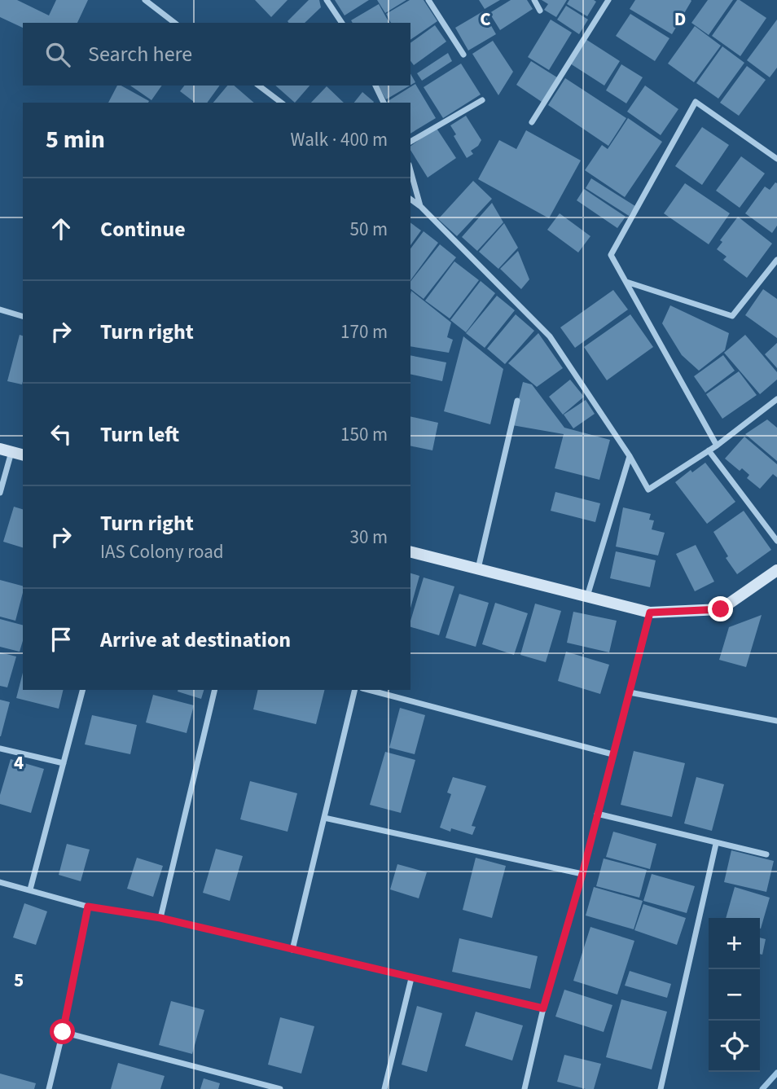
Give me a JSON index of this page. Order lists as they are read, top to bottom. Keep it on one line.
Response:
{"page":{"search":"Search here","heading":["5 min","Walk · 400 m"],"list":[["Continue","50 m"],["Turn right","170 m"],["Turn left","150 m"],["Turn right","IAS Colony road","30 m"],"Arrive at destination"],"map_buttons":["+","−"]},"grid":{"columns":["C","D"],"rows":["4","5"]}}
